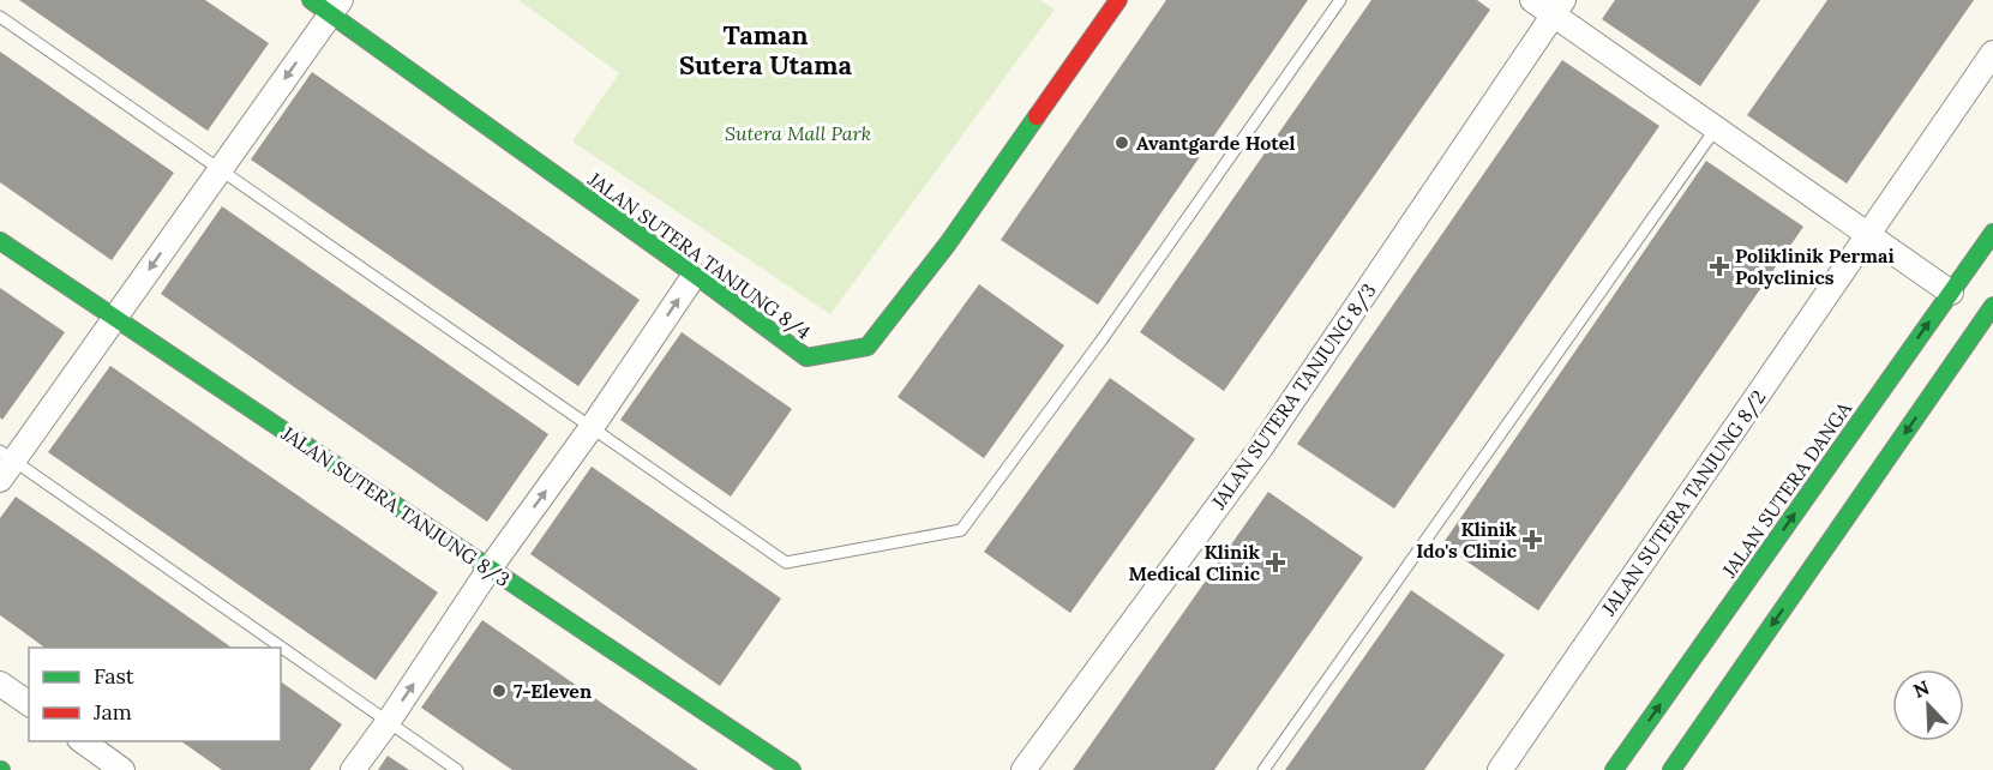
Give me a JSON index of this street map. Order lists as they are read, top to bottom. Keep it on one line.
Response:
{"streets":{"street":["JALAN SUTERA TANJUNG 8/4","JALAN SUTERA TANJUNG 8/3","JALAN SUTERA DANGA","JALAN SUTERA TANJUNG 8/2"]},"districts":["Taman Sutera Utama"],"parks":["Sutera Mall Park"],"places":{"other":["Avantgarde Hotel","7-Eleven"],"health":["Poliklinik Permai Polyclinics","Klinik Ido's Clinic","Klinik Medical Clinic"]},"legend":["Fast","Jam"],"north":"top left"}
